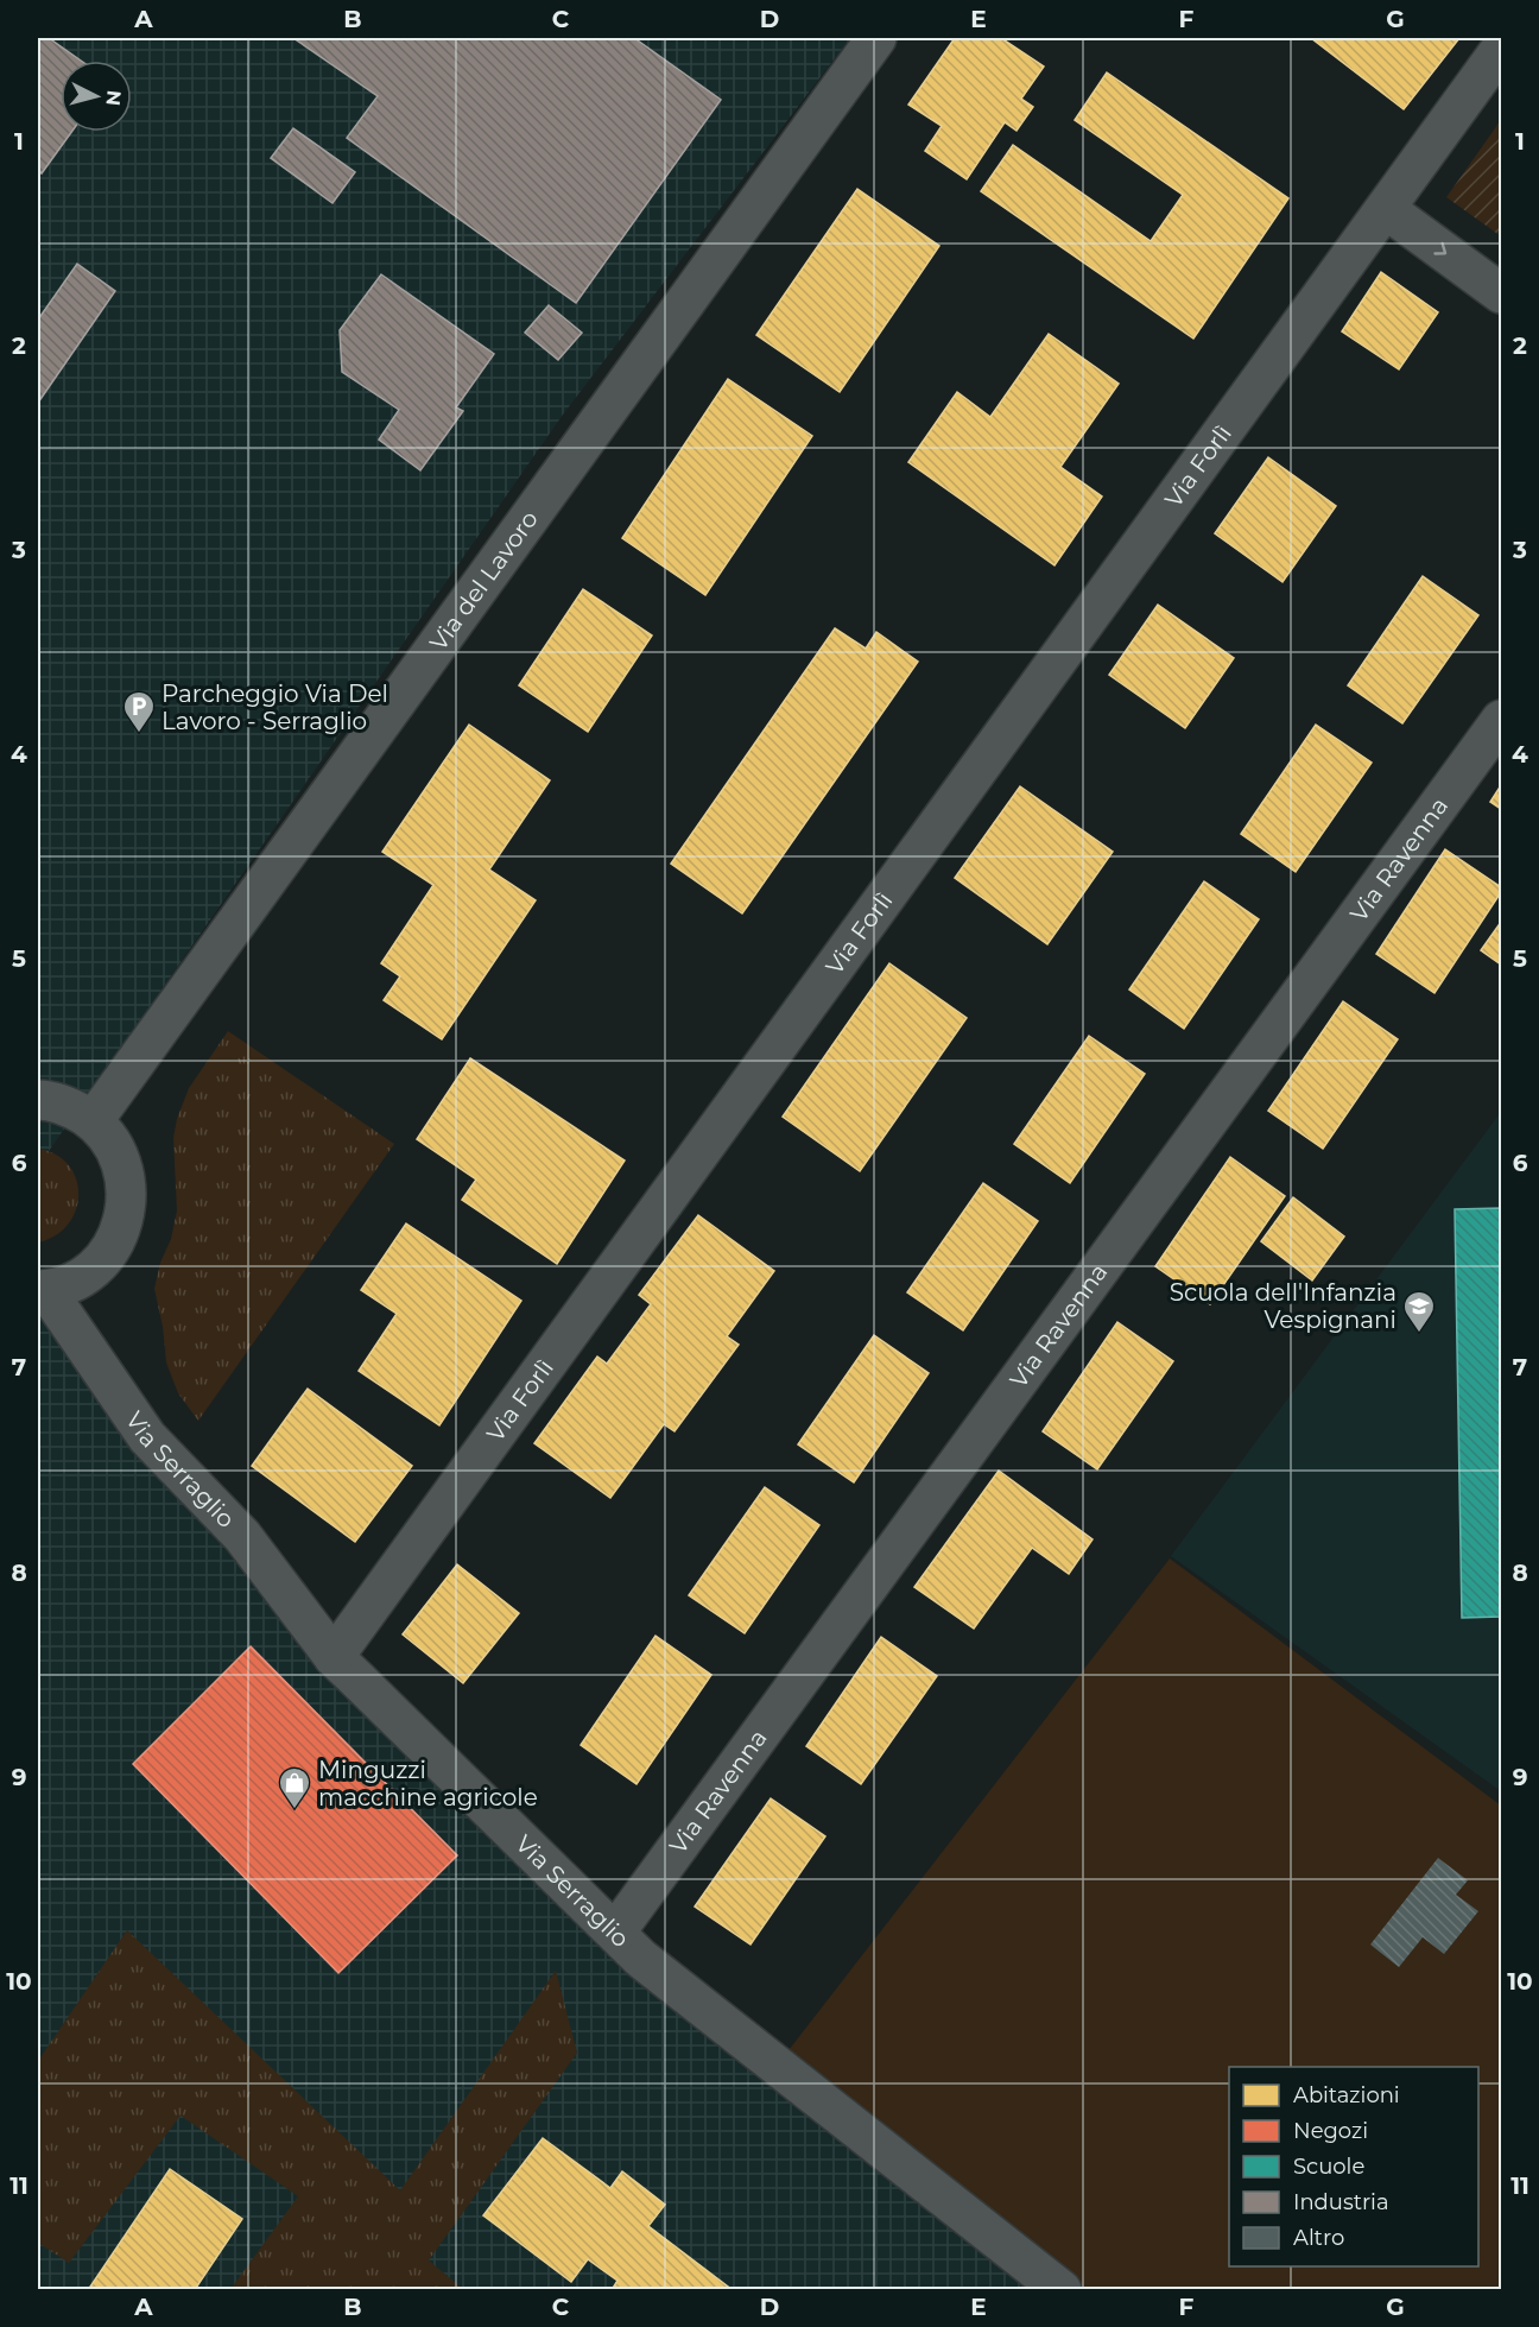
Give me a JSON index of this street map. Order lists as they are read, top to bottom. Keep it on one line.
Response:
{"streets":{"street":["Via Forlì","Via del Lavoro","Via Ravenna","Via Serraglio"]},"crossings":[["Via Forlì","Via Serraglio"],["Via Ravenna","Via Serraglio"]],"places":{"parking":["Parcheggio Via Del Lavoro - Serraglio"],"school or university":["Scuola dell'Infanzia Vespignani"],"shop":["Minguzzi macchine agricole"]},"legend":["Abitazioni","Negozi","Scuole","Industria","Altro"],"north":"right","grid":{"columns":["A","B","C","D","E","F","G"],"rows":["1","2","3","4","5","6","7","8","9","10","11"]}}
